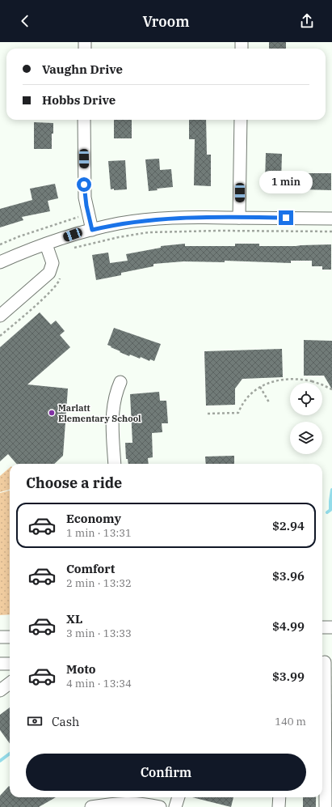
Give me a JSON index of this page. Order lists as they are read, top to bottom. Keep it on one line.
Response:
{"places":["Marlatt Elementary School"],"page":{"header":"Vroom","banner":["Vaughn Drive","Hobbs Drive"],"bubble":"1 min","heading":"Choose a ride","list":[{"name":"Economy","note":"1 min · 13:31","value":"$2.94"},{"name":"Comfort","note":"2 min · 13:32","value":"$3.96"},{"name":"XL","note":"3 min · 13:33","value":"$4.99"},{"name":"Moto","note":"4 min · 13:34","value":"$3.99"}],"pay":["Cash","140 m"],"buttons":"Confirm"}}
